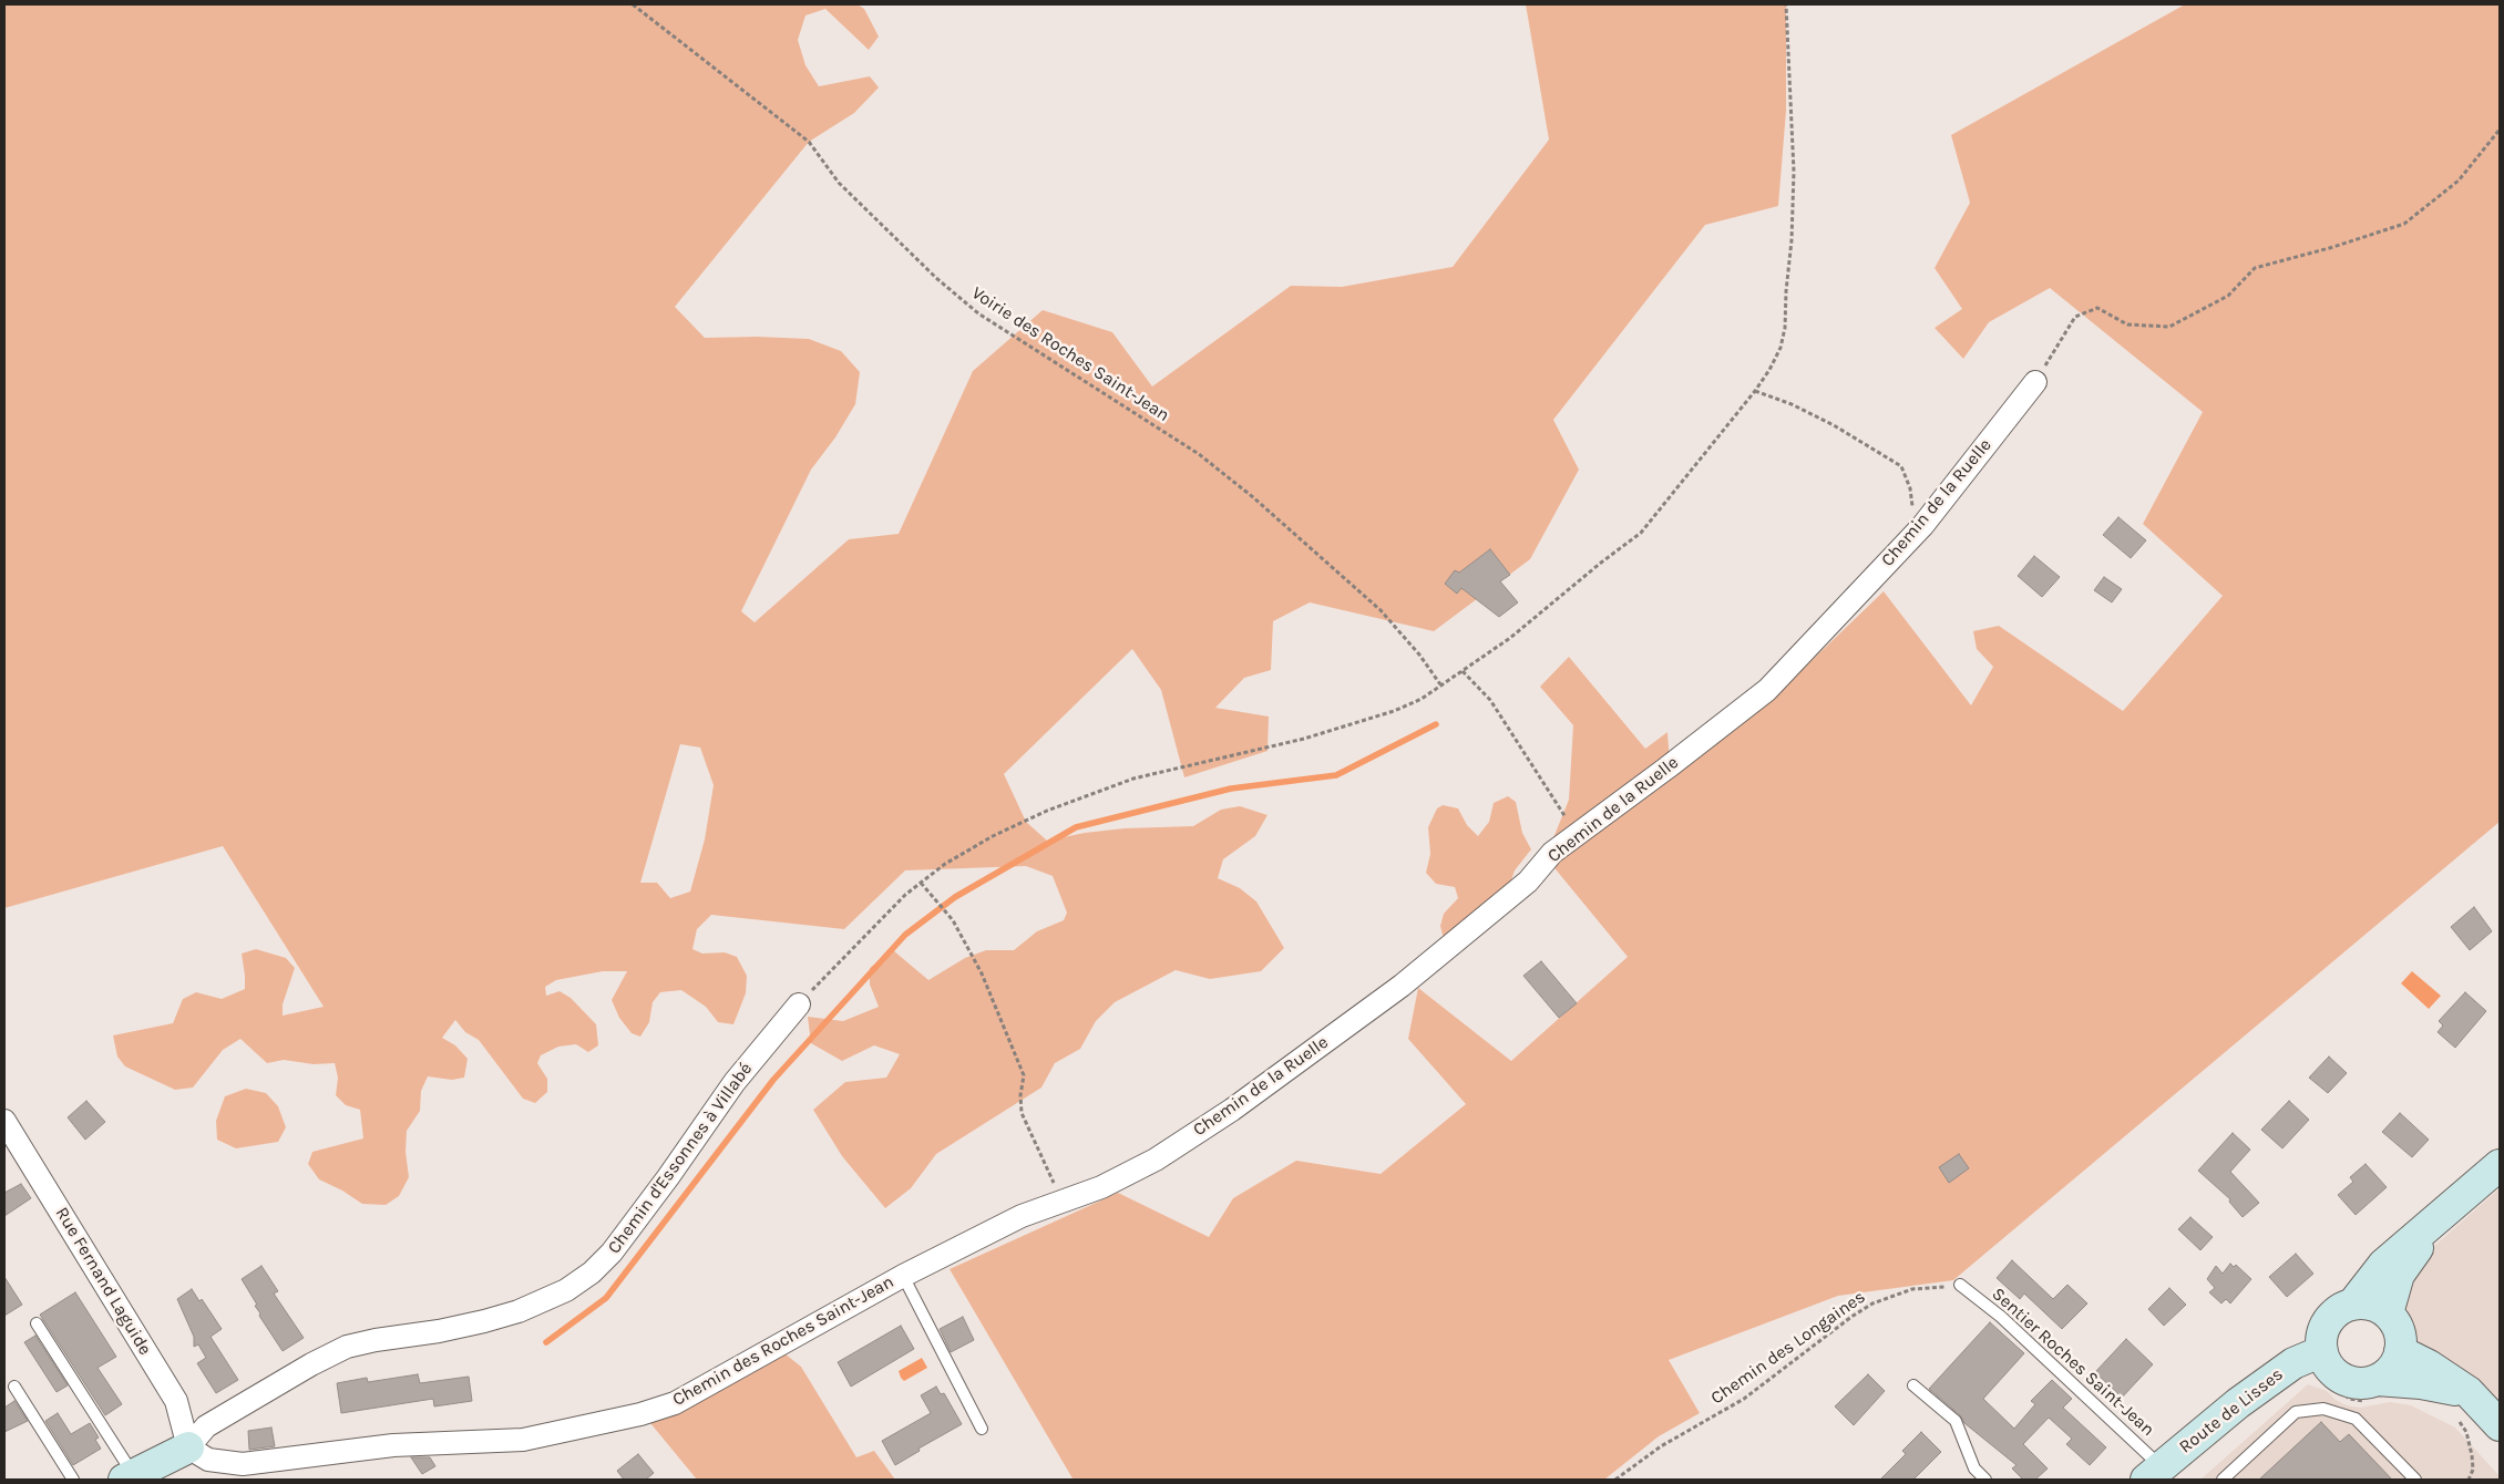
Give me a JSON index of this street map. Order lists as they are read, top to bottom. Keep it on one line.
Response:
{"streets":{"street":["Chemin de la Ruelle","Chemin d'Essonnes à Villabé","Rue Fernand Laguide","Chemin des Roches Saint-Jean","Route de Lisses"],"lane":["Sentier Roches Saint-Jean"],"path":["Voirie des Roches Saint-Jean","Chemin des Longaines"]},"crossings":[["Chemin de la Ruelle","Chemin des Roches Saint-Jean"],["Chemin d'Essonnes à Villabé","Rue Fernand Laguide"],["Chemin d'Essonnes à Villabé","Chemin des Roches Saint-Jean"],["Rue Fernand Laguide","Chemin des Roches Saint-Jean"],["Chemin des Longaines","Sentier Roches Saint-Jean"],["Sentier Roches Saint-Jean","Route de Lisses"]]}
